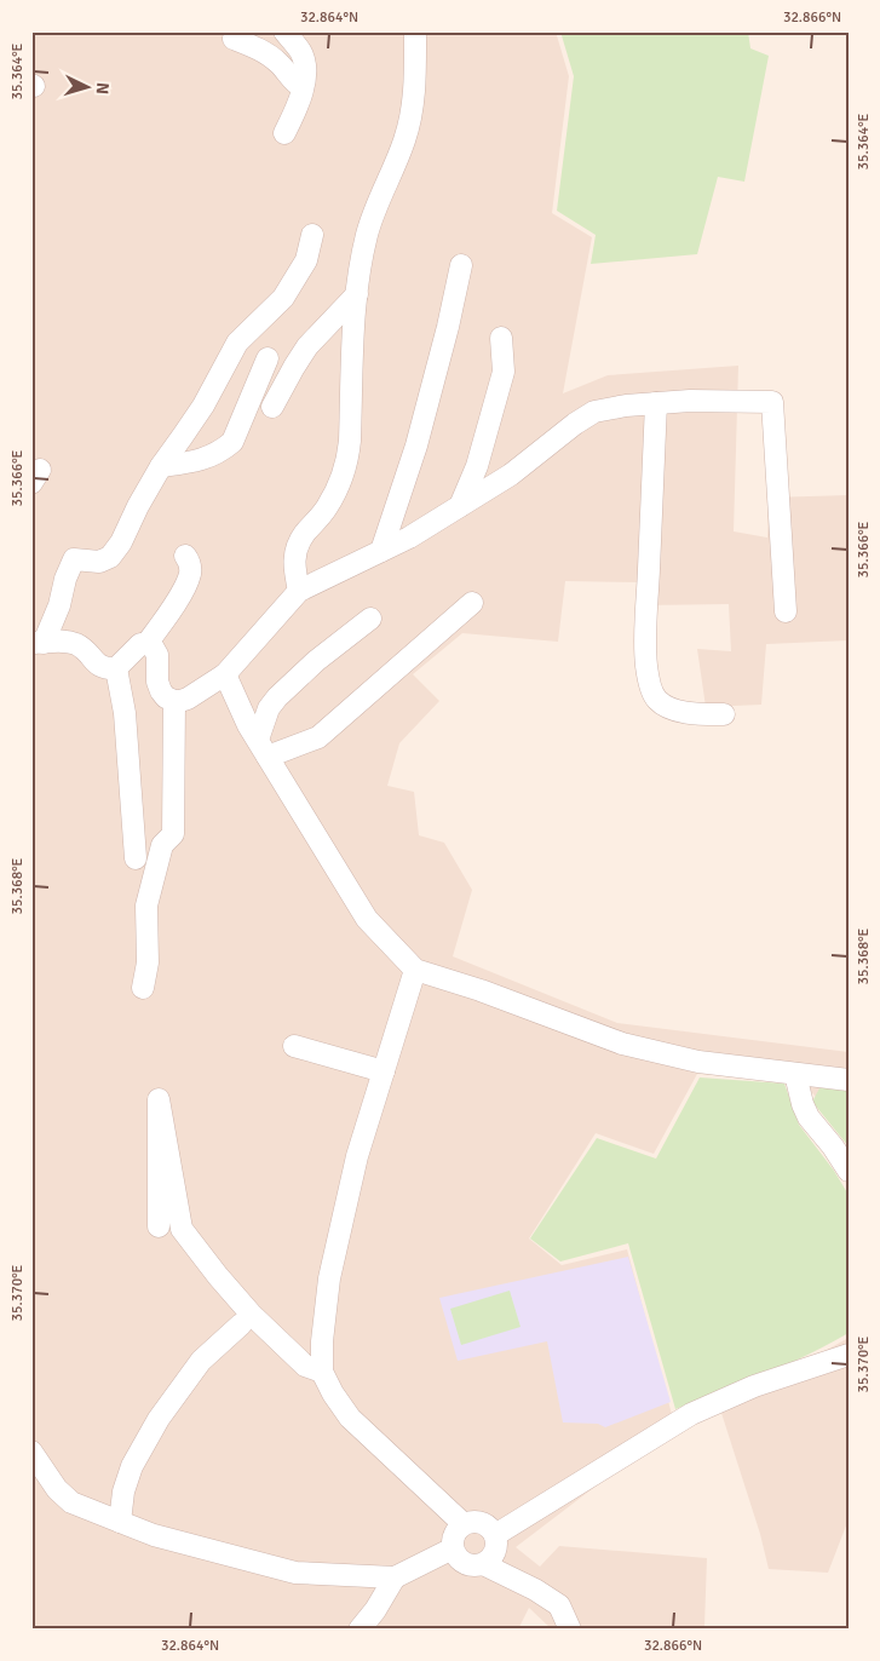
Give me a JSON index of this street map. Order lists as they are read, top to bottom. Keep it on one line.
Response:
{"north":"right","coordinates":["32.864°N","32.866°N","35.364°E","35.366°E","35.368°E","35.370°E"]}
